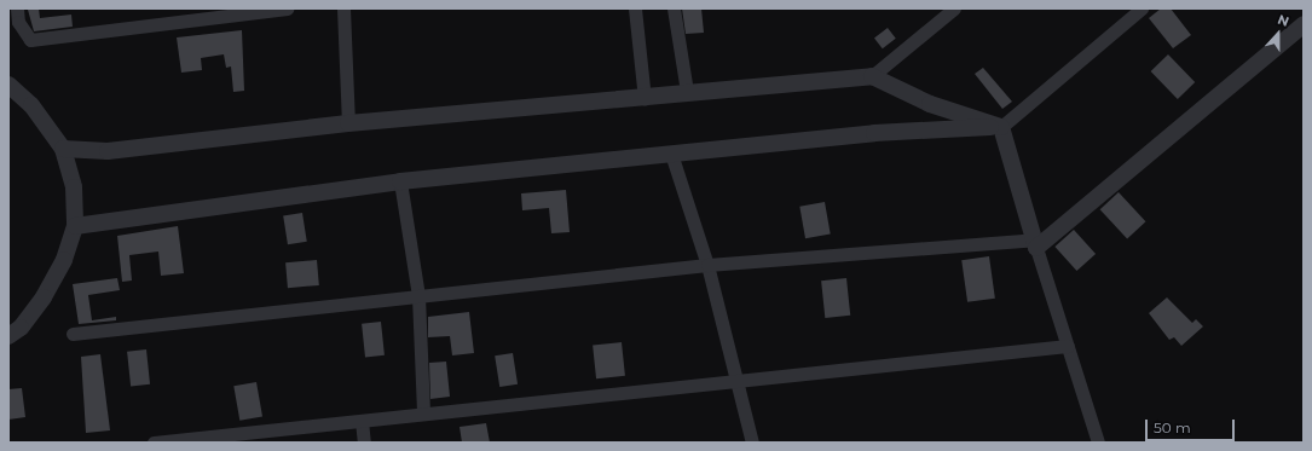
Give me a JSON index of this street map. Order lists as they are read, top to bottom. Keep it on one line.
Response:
{"scale_bar":"50 m","north":"top"}
